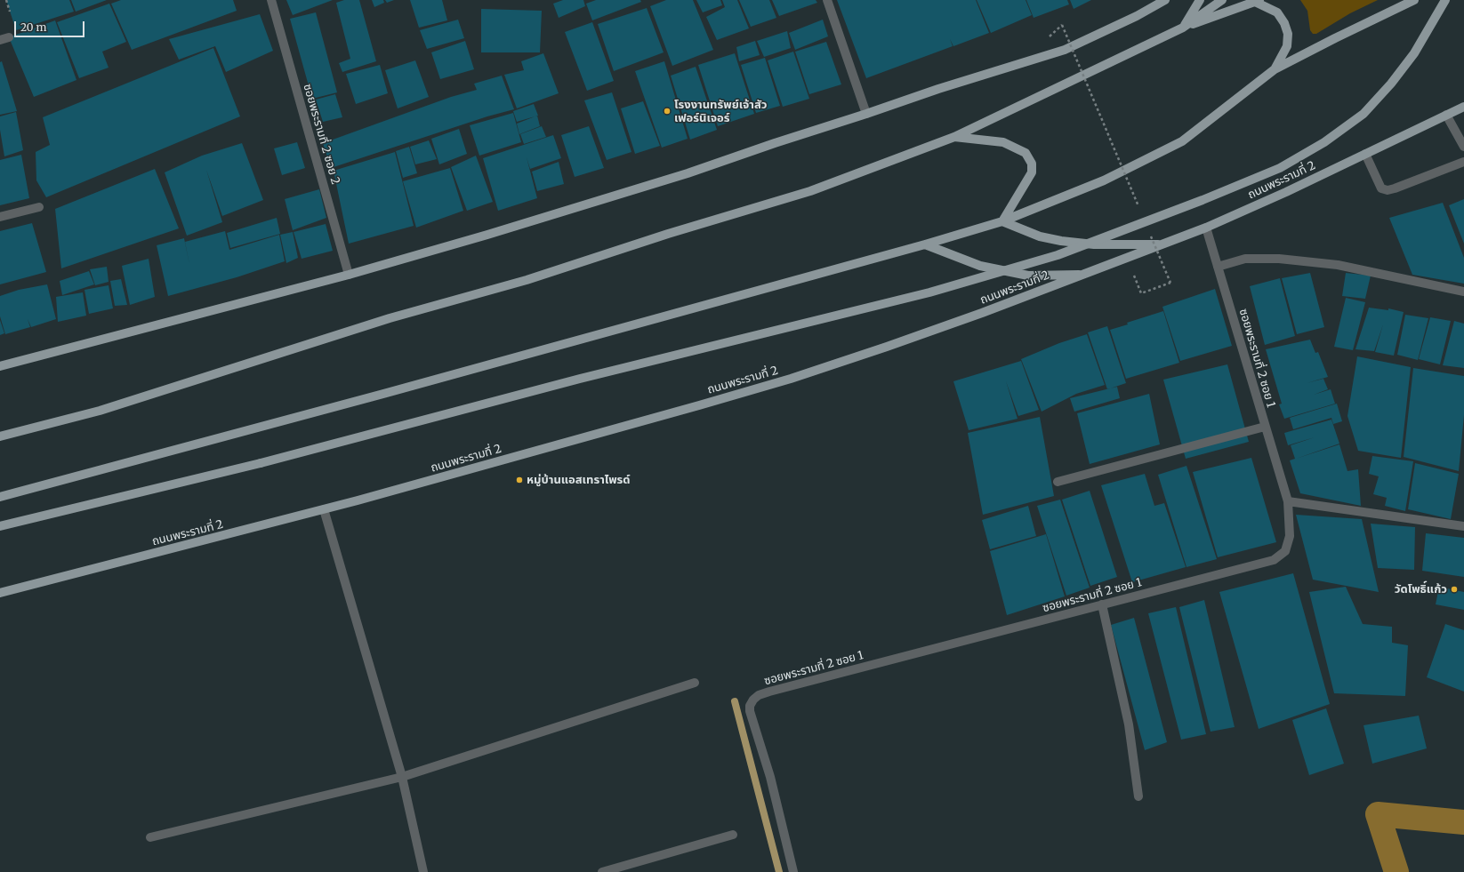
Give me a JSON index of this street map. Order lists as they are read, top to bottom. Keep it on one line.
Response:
{"streets":{"main road":["ถนนพระรามที่ 2"],"street":["ซอยพระรามที่ 2 ซอย 2","ซอยพระรามที่ 2 ซอย 1"]},"crossings":[["ถนนพระรามที่ 2","ซอยพระรามที่ 2 ซอย 1"]],"places":["โรงงานทรัพย์เจ้าสัว เฟอร์นิเจอร์","หมู่บ้านแอสเทราไพรด์","วัดโพธิ์แก้ว"],"scale_bar":"20 m"}
